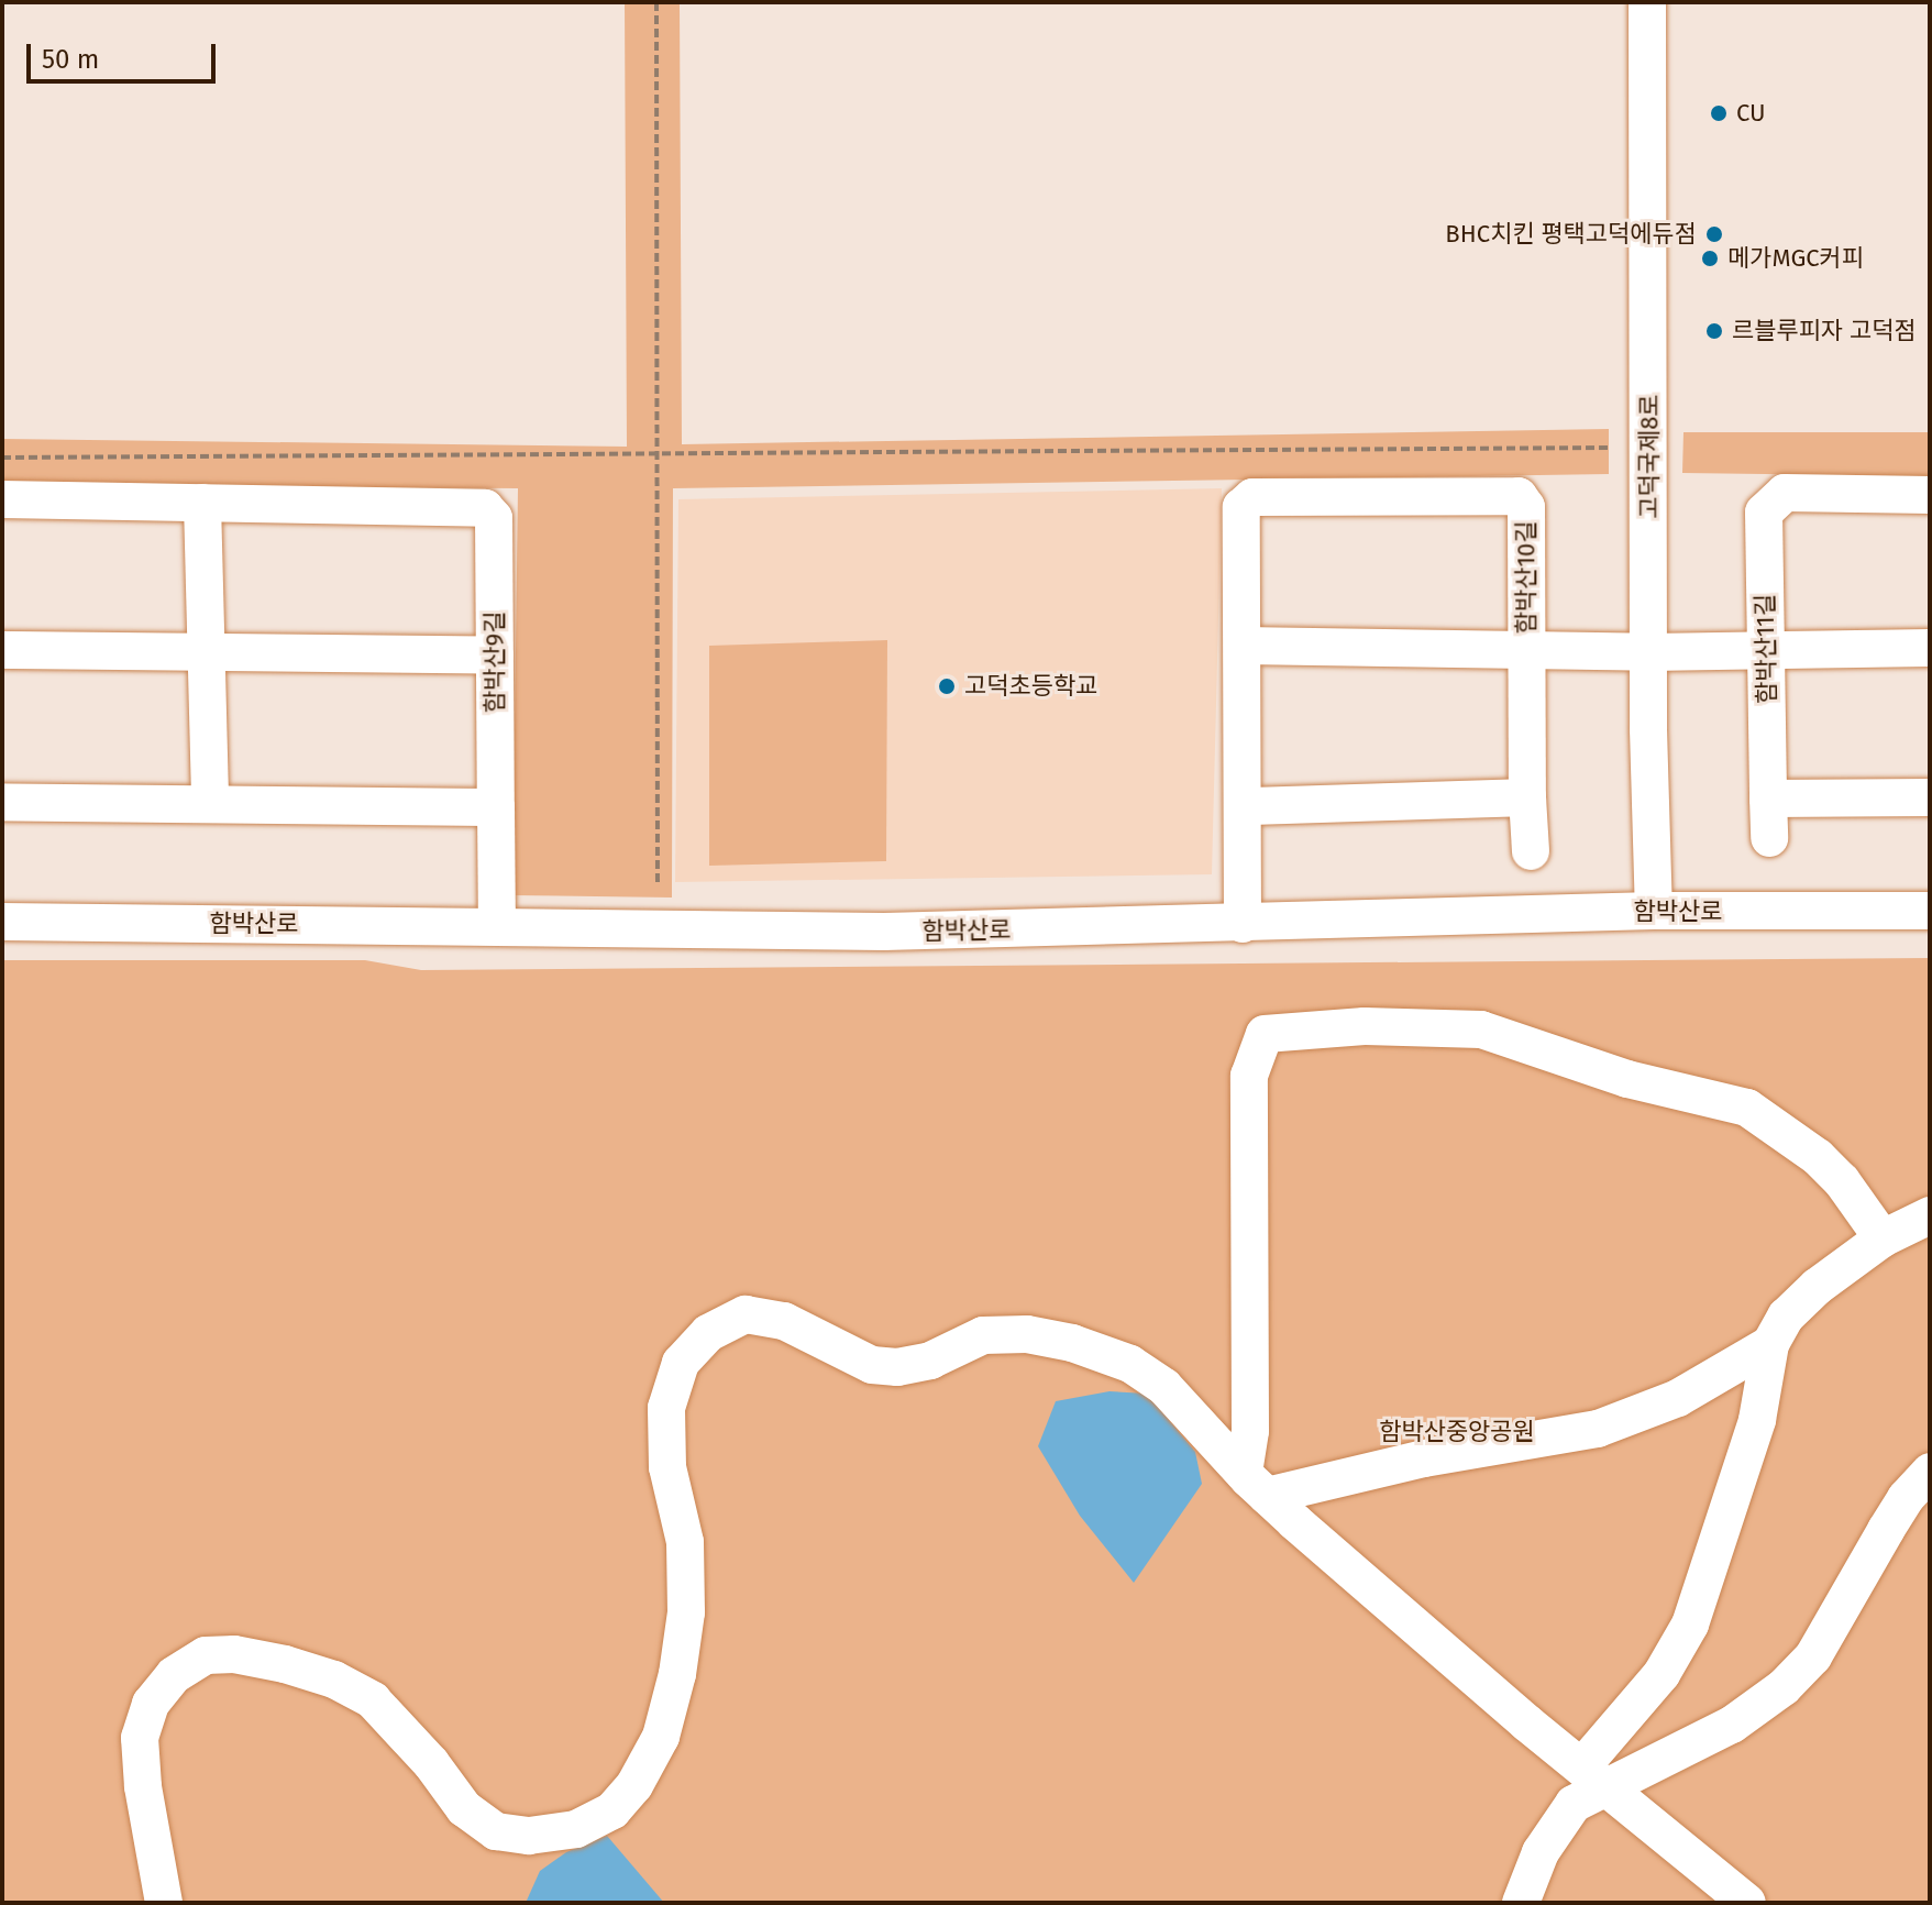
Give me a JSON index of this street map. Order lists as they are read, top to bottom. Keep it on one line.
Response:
{"streets":{"street":["고덕국제8로","함박산10길","함박산11길","함박산9길","함박산로"]},"crossings":[["고덕국제8로","함박산로"],["함박산10길","함박산로"],["함박산9길","함박산로"]],"parks":["함박산중앙공원"],"places":["CU","BHC치킨 평택고덕에듀점","메가MGC커피","르블루피자 고덕점","고덕초등학교"],"scale_bar":"50 m"}
